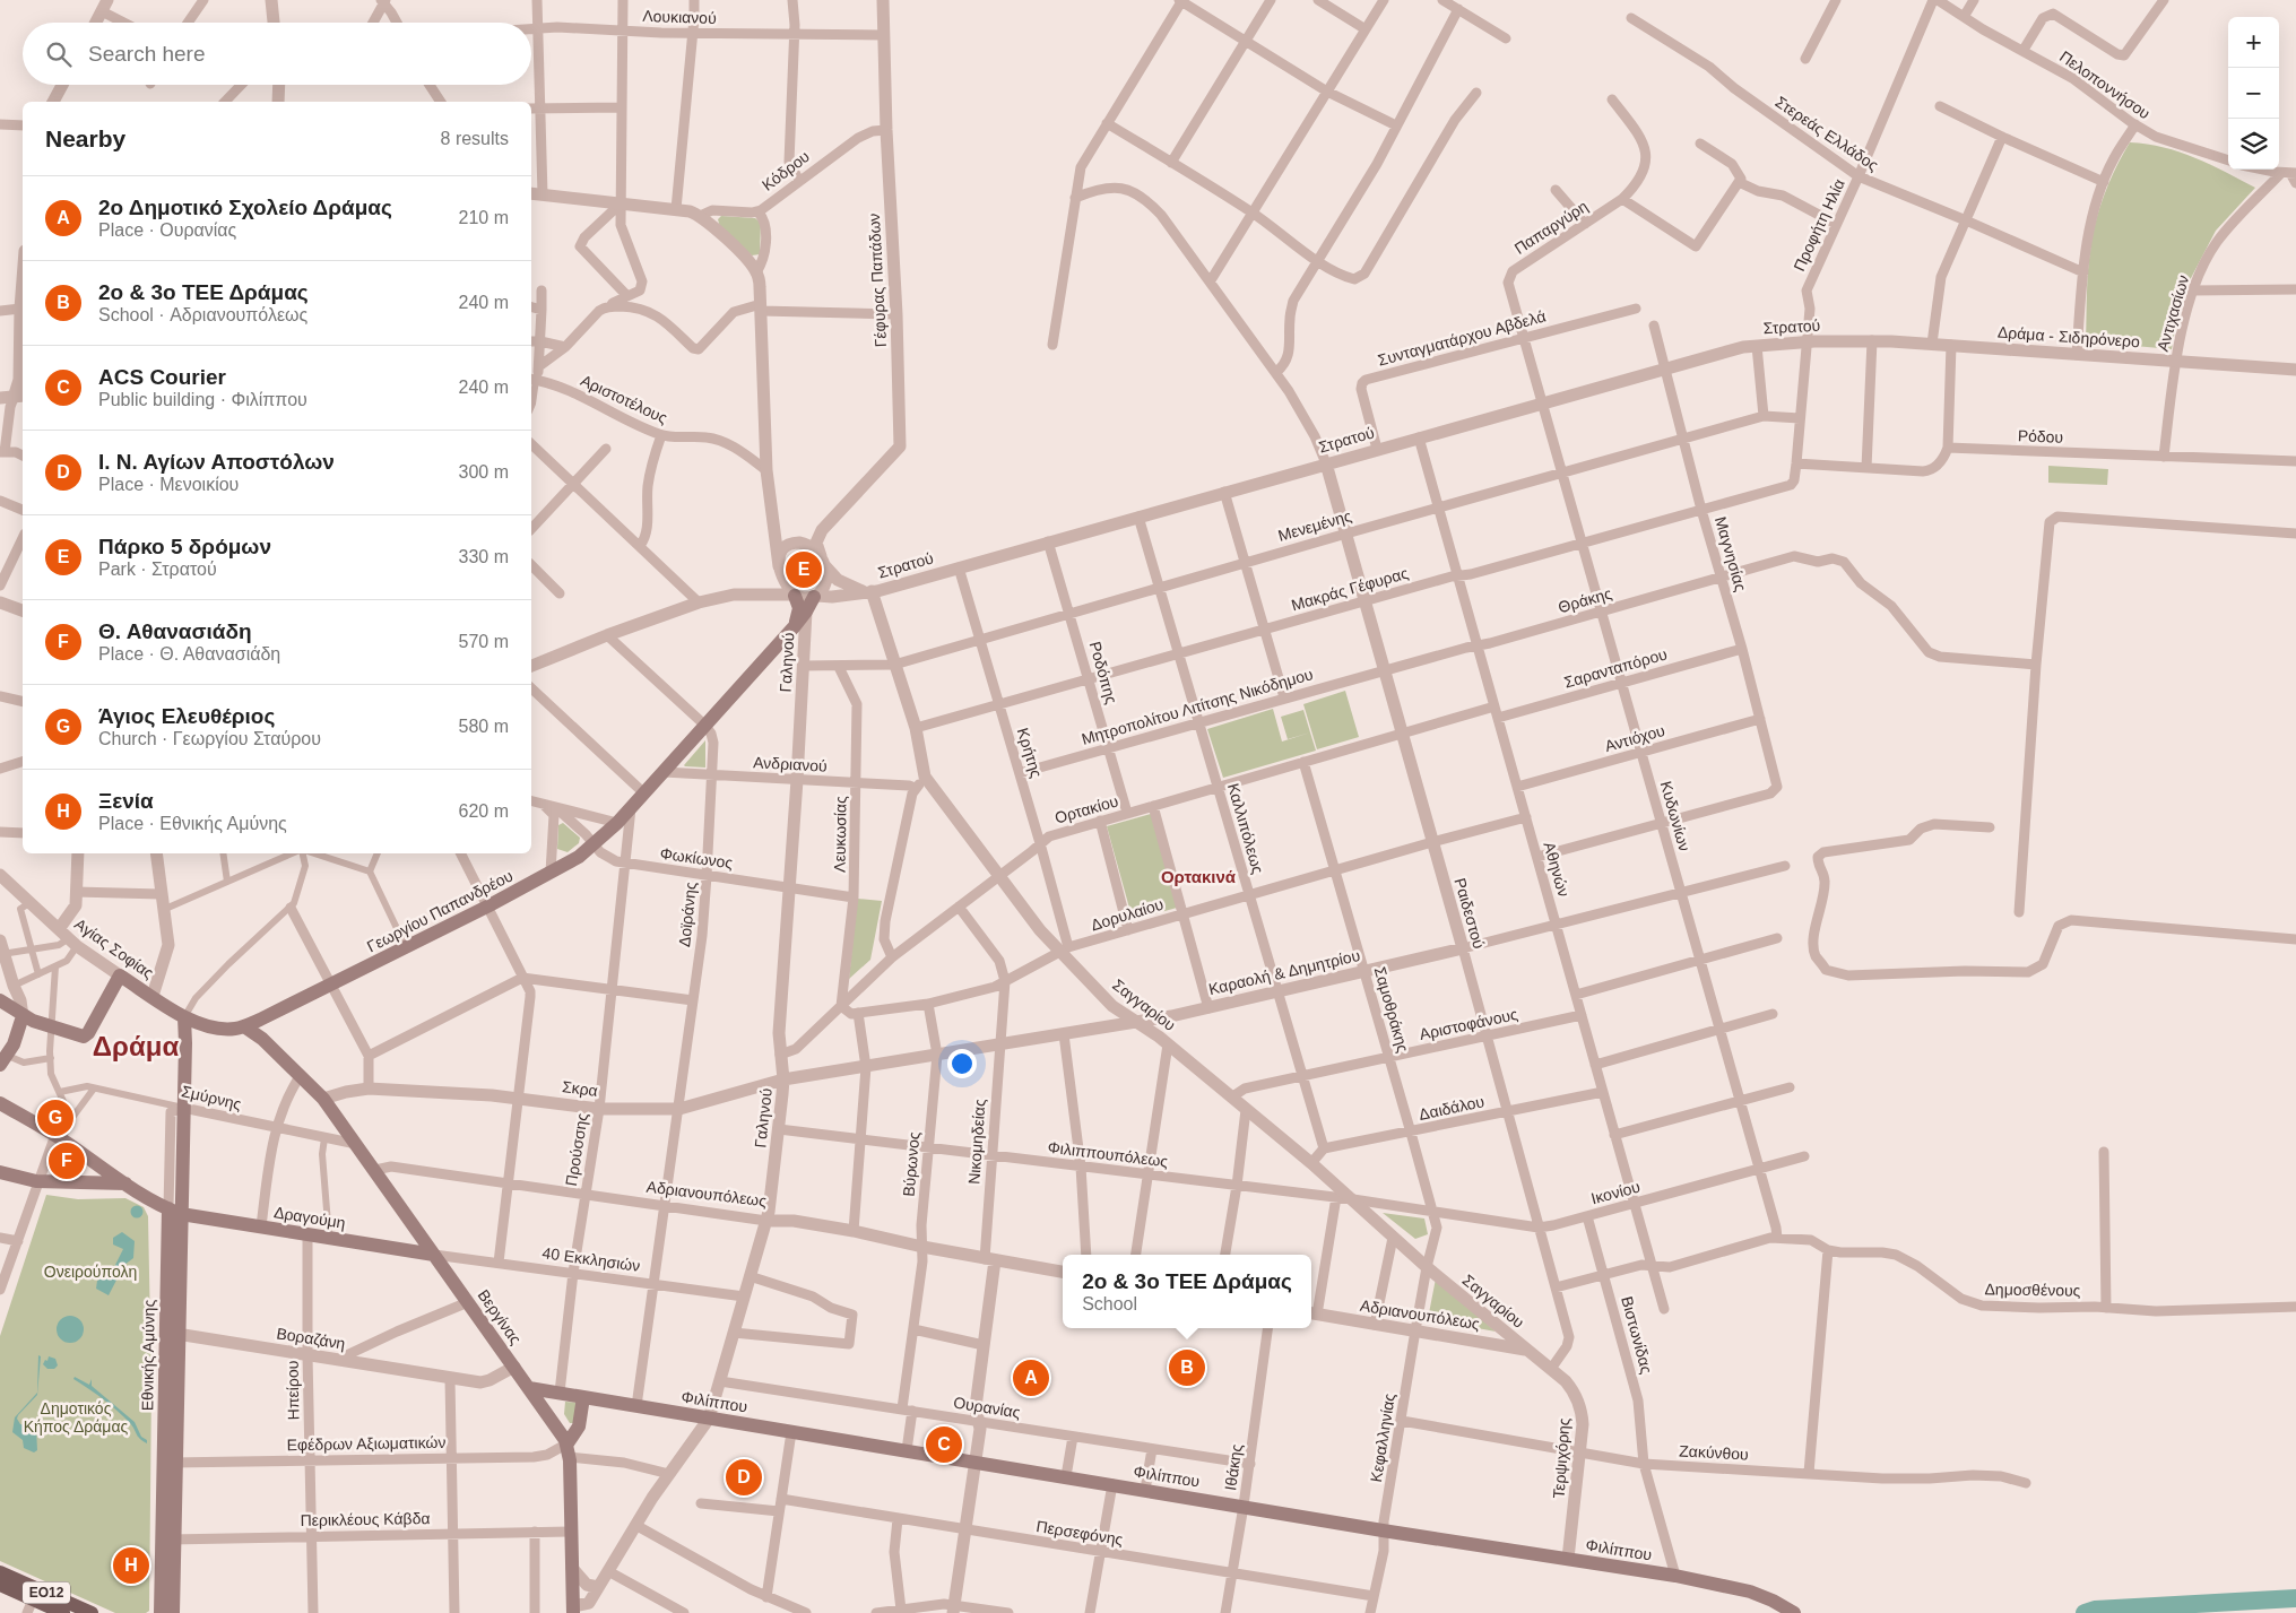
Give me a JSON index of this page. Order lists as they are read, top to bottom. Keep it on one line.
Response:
{"streets":{"main road":["Γεωργίου Παπανδρέου","Αγίας Σοφίας","Δραγούμη","Βεργίνας","Εθνικής Αμύνης","Φιλίππου","ΕΟ12"],"street":["Λουκιανού","Πελοποννήσου","Στερεάς Ελλάδος","Κόδρου","Προφήτη Ηλία","Παπαργύρη","Γέφυρας Παπάδων","Αντιχασίων","Στρατού","Δράμα - Σιδηρόνερο","Συνταγματάρχου Αβδελά","Αριστοτέλους","Ρόδου","Μενεμένης","Μαγνησίας","Μακράς Γέφυρας","Θράκης","Γαληνού","Σαρανταπόρου","Ροδόπης","Μητροπολίτου Λιτίτσης Νικόδημου","Αντιόχου","Κρήτης","Ανδριανού","Ορτακίου","Κυδωνίων","Καλλιπόλεως","Λευκωσίας","Φωκίωνος","Αθηνών","Ραιδεστού","Δοϊράνης","Δορυλαίου","Καραολή & Δημητρίου","Σαγγαρίου","Σαμοθράκης","Αριστοφάνους","Σκρα","Σμύρνης","Δαιδάλου","Νικομηδείας","Προύσσης","Φιλιππουπόλεως","Βύρωνος","Ικονίου","Αδριανουπόλεως","40 Εκκλησιών","Δημοσθένους","Βιστωνίδας","Βοραζάνη","Ηπείρου","Ουρανίας","Κεφαλληνίας","Εφέδρων Αξιωματικών","Ζακύνθου","Τερψιχόρης","Ιθάκης","Περικλέους Κάβδα","Περσεφόνης"]},"crossings":[["Λουκιανού","Γέφυρας Παπάδων"],["Πελοποννήσου","Προφήτη Ηλία"],["Στερεάς Ελλάδος","Προφήτη Ηλία"],["Κόδρου","Γέφυρας Παπάδων"],["Προφήτη Ηλία","Στρατού"],["Προφήτη Ηλία","Μενεμένης"],["Προφήτη Ηλία","Μακράς Γέφυρας"],["Παπαργύρη","Στρατού"],["Παπαργύρη","Συνταγματάρχου Αβδελά"],["Παπαργύρη","Κυδωνίων"],["Γέφυρας Παπάδων","Στρατού"],["Γέφυρας Παπάδων","Γεωργίου Παπανδρέου"],["Αντιχασίων","Δράμα - Σιδηρόνερο"],["Αντιχασίων","Ρόδου"],["Στρατού","Δράμα - Σιδηρόνερο"],["Στρατού","Συνταγματάρχου Αβδελά"],["Στρατού","Μαγνησίας"],["Στρατού","Ροδόπης"],["Στρατού","Κρήτης"],["Στρατού","Κυδωνίων"],["Στρατού","Καλλιπόλεως"],["Στρατού","Αθηνών"],["Στρατού","Γεωργίου Παπανδρέου"],["Στρατού","Ραιδεστού"],["Στρατού","Σαγγαρίου"],["Μενεμένης","Μαγνησίας"],["Μενεμένης","Γαληνού"],["Μενεμένης","Ροδόπης"],["Μενεμένης","Κρήτης"],["Μενεμένης","Κυδωνίων"],["Μενεμένης","Καλλιπόλεως"],["Μενεμένης","Λευκωσίας"],["Μενεμένης","Αθηνών"],["Μενεμένης","Ραιδεστού"],["Μενεμένης","Σαγγαρίου"],["Μαγνησίας","Μακράς Γέφυρας"],["Μαγνησίας","Θράκης"],["Μαγνησίας","Σαρανταπόρου"],["Μαγνησίας","Αντιόχου"],["Μαγνησίας","Κυδωνίων"],["Μακράς Γέφυρας","Ροδόπης"],["Μακράς Γέφυρας","Κρήτης"],["Μακράς Γέφυρας","Κυδωνίων"],["Μακράς Γέφυρας","Καλλιπόλεως"],["Μακράς Γέφυρας","Αθηνών"],["Μακράς Γέφυρας","Ραιδεστού"],["Μακράς Γέφυρας","Σαγγαρίου"],["Θράκης","Μητροπολίτου Λιτίτσης Νικόδημου"],["Θράκης","Κυδωνίων"],["Θράκης","Αθηνών"],["Θράκης","Ραιδεστού"],["Γαληνού","Ανδριανού"],["Γαληνού","Ορτακίου"],["Γαληνού","Φωκίωνος"],["Γαληνού","Γεωργίου Παπανδρέου"],["Γαληνού","Καραολή & Δημητρίου"],["Γαληνού","Σκρα"],["Γαληνού","Φιλιππουπόλεως"],["Γαληνού","Αδριανουπόλεως"],["Γαληνού","40 Εκκλησιών"],["Γαληνού","Φιλίππου"],["Γαληνού","Ουρανίας"],["Σαρανταπόρου","Κυδωνίων"],["Σαρανταπόρου","Αθηνών"],["Ροδόπης","Μητροπολίτου Λιτίτσης Νικόδημου"],["Ροδόπης","Ορτακίου"],["Μητροπολίτου Λιτίτσης Νικόδημου","Κρήτης"],["Μητροπολίτου Λιτίτσης Νικόδημου","Καλλιπόλεως"],["Μητροπολίτου Λιτίτσης Νικόδημου","Ραιδεστού"],["Αντιόχου","Κυδωνίων"],["Αντιόχου","Αθηνών"],["Κρήτης","Ορτακίου"],["Κρήτης","Δορυλαίου"],["Κρήτης","Σαγγαρίου"],["Ανδριανού","Λευκωσίας"],["Ανδριανού","Γεωργίου Παπανδρέου"],["Ανδριανού","Δοϊράνης"],["Ορτακίου","Καλλιπόλεως"],["Ορτακίου","Λευκωσίας"],["Ορτακίου","Ραιδεστού"],["Ορτακίου","Δορυλαίου"],["Ορτακίου","Σαγγαρίου"],["Ορτακίου","Σαμοθράκης"],["Ορτακίου","Νικομηδείας"],["Κυδωνίων","Καραολή & Δημητρίου"],["Κυδωνίων","Ικονίου"],["Κυδωνίων","Δημοσθένους"],["Καλλιπόλεως","Δορυλαίου"],["Καλλιπόλεως","Καραολή & Δημητρίου"],["Καλλιπόλεως","Αριστοφάνους"],["Καλλιπόλεως","Δαιδάλου"],["Λευκωσίας","Φωκίωνος"],["Λευκωσίας","Δορυλαίου"],["Φωκίωνος","Γεωργίου Παπανδρέου"],["Φωκίωνος","Δοϊράνης"],["Φωκίωνος","Προύσσης"],["Αθηνών","Δορυλαίου"],["Αθηνών","Καραολή & Δημητρίου"],["Αθηνών","Αριστοφάνους"],["Αθηνών","Δαιδάλου"],["Αθηνών","Ικονίου"],["Αθηνών","Δημοσθένους"],["Γεωργίου Παπανδρέου","Δοϊράνης"],["Γεωργίου Παπανδρέου","Αγίας Σοφίας"],["Γεωργίου Παπανδρέου","Προύσσης"],["Γεωργίου Παπανδρέου","Βεργίνας"],["Ραιδεστού","Δορυλαίου"],["Ραιδεστού","Καραολή & Δημητρίου"],["Ραιδεστού","Αριστοφάνους"],["Ραιδεστού","Δαιδάλου"],["Ραιδεστού","Ικονίου"],["Ραιδεστού","Δημοσθένους"],["Ραιδεστού","Τερψιχόρης"],["Δοϊράνης","Σκρα"],["Δοϊράνης","Αδριανουπόλεως"],["Δοϊράνης","40 Εκκλησιών"],["Δοϊράνης","Φιλίππου"],["Δορυλαίου","Σαγγαρίου"],["Δορυλαίου","Σαμοθράκης"],["Δορυλαίου","Νικομηδείας"],["Δορυλαίου","Βύρωνος"],["Αγίας Σοφίας","Βεργίνας"],["Αγίας Σοφίας","Εθνικής Αμύνης"],["Καραολή & Δημητρίου","Σαγγαρίου"],["Καραολή & Δημητρίου","Σαμοθράκης"],["Καραολή & Δημητρίου","Σκρα"],["Καραολή & Δημητρίου","Νικομηδείας"],["Καραολή & Δημητρίου","Βύρωνος"],["Σαγγαρίου","Σαμοθράκης"],["Σαγγαρίου","Αριστοφάνους"],["Σαγγαρίου","Φιλιππουπόλεως"],["Σαγγαρίου","Αδριανουπόλεως"],["Σαγγαρίου","Κεφαλληνίας"],["Σαγγαρίου","Τερψιχόρης"],["Σαμοθράκης","Αριστοφάνους"],["Σαμοθράκης","Δαιδάλου"],["Σαμοθράκης","Φιλιππουπόλεως"],["Σαμοθράκης","Ικονίου"],["Σαμοθράκης","Κεφαλληνίας"],["Σκρα","Προύσσης"],["Σκρα","Βεργίνας"],["Σμύρνης","Βεργίνας"],["Σμύρνης","Εθνικής Αμύνης"],["Νικομηδείας","Φιλιππουπόλεως"],["Νικομηδείας","Αδριανουπόλεως"],["Νικομηδείας","Φιλίππου"],["Νικομηδείας","Ουρανίας"],["Νικομηδείας","Περσεφόνης"],["Προύσσης","Αδριανουπόλεως"],["Προύσσης","40 Εκκλησιών"],["Προύσσης","Φιλίππου"],["Φιλιππουπόλεως","Βύρωνος"],["Φιλιππουπόλεως","Ικονίου"],["Βύρωνος","Αδριανουπόλεως"],["Βύρωνος","Φιλίππου"],["Βύρωνος","Ουρανίας"],["Ικονίου","Βιστωνίδας"],["Αδριανουπόλεως","Βεργίνας"],["Αδριανουπόλεως","Κεφαλληνίας"],["Αδριανουπόλεως","Τερψιχόρης"],["Δραγούμη","40 Εκκλησιών"],["Δραγούμη","Βεργίνας"],["Δραγούμη","Εθνικής Αμύνης"],["Δραγούμη","Ηπείρου"],["40 Εκκλησιών","Βεργίνας"],["Δημοσθένους","Βιστωνίδας"],["Βεργίνας","Βοραζάνη"],["Βεργίνας","Φιλίππου"],["Βεργίνας","Εφέδρων Αξιωματικών"],["Βιστωνίδας","Φιλίππου"],["Βιστωνίδας","Ζακύνθου"],["Βοραζάνη","Εθνικής Αμύνης"],["Βοραζάνη","Ηπείρου"],["Εθνικής Αμύνης","Εφέδρων Αξιωματικών"],["Εθνικής Αμύνης","Περικλέους Κάβδα"],["Ηπείρου","Εφέδρων Αξιωματικών"],["Ηπείρου","Περικλέους Κάβδα"],["Φιλίππου","Κεφαλληνίας"],["Φιλίππου","Τερψιχόρης"],["Φιλίππου","Ιθάκης"],["Ουρανίας","Ιθάκης"],["Κεφαλληνίας","Ζακύνθου"],["Κεφαλληνίας","Περσεφόνης"],["Ζακύνθου","Τερψιχόρης"],["Ιθάκης","Περσεφόνης"]],"districts":["Ορτακινά","Δράμα"],"parks":["Ονειρούπολη","Δημοτικός Κήπος Δράμας"],"page":{"map_buttons":["+","−"],"search":"Search here","heading":["Nearby","8 results"],"list":[{"mark":"A","name":"2ο Δημοτικό Σχολείο Δράμας","note":"Place · Ουρανίας","value":"210 m"},{"mark":"B","name":"2ο & 3ο ΤΕΕ Δράμας","note":"School · Αδριανουπόλεως","value":"240 m"},{"mark":"C","name":"ACS Courier","note":"Public building · Φιλίππου","value":"240 m"},{"mark":"D","name":"Ι. Ν. Αγίων Αποστόλων","note":"Place · Μενοικίου","value":"300 m"},{"mark":"E","name":"Πάρκο 5 δρόμων","note":"Park · Στρατού","value":"330 m"},{"mark":"F","name":"Θ. Αθανασιάδη","note":"Place · Θ. Αθανασιάδη","value":"570 m"},{"mark":"G","name":"Άγιος Ελευθέριος","note":"Church · Γεωργίου Σταύρου","value":"580 m"},{"mark":"H","name":"Ξενία","note":"Place · Εθνικής Αμύνης","value":"620 m"}],"pins":["E","G","F","B","A","C","D","H"],"popup":["2ο & 3ο ΤΕΕ Δράμας","School"]}}
